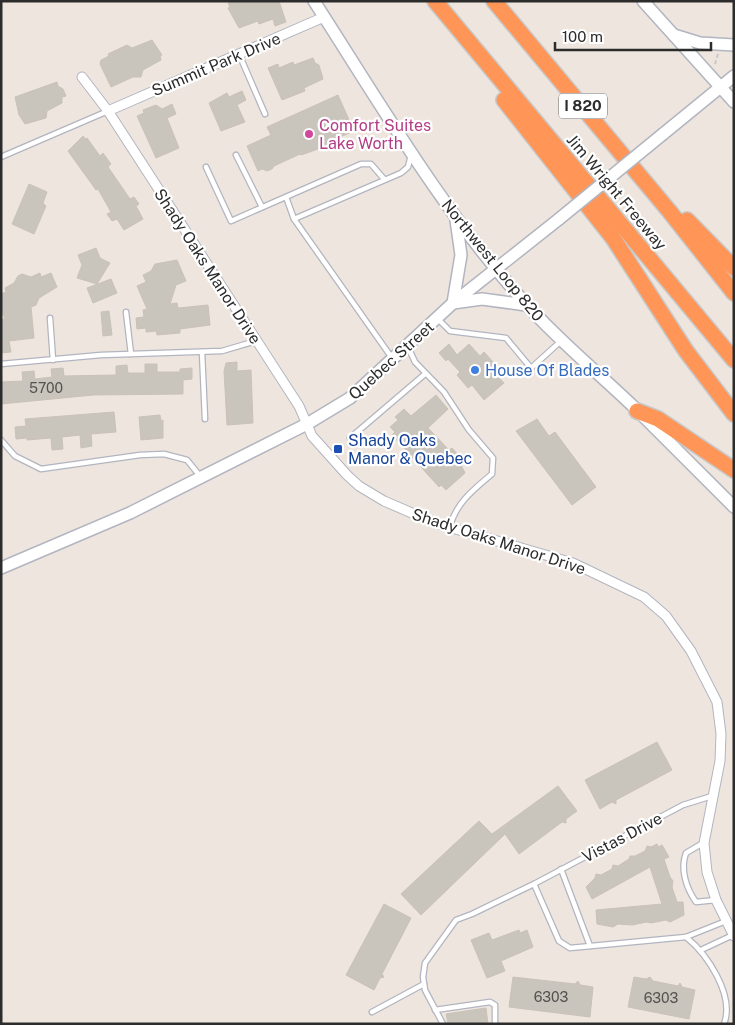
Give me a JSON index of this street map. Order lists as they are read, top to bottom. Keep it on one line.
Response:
{"streets":{"highway":["I 820","Jim Wright Freeway"],"main road":["Northwest Loop 820","Quebec Street"],"street":["Summit Park Drive","Shady Oaks Manor Drive"],"lane":["Vistas Drive"]},"crossings":[["Summit Park Drive","Northwest Loop 820"],["Summit Park Drive","Shady Oaks Manor Drive"],["Northwest Loop 820","Quebec Street"],["Shady Oaks Manor Drive","Quebec Street"],["Shady Oaks Manor Drive","Vistas Drive"]],"places":{"other":["Comfort Suites Lake Worth","House Of Blades"],"transit":["Shady Oaks Manor & Quebec"]},"house_numbers":["5700","6303","6303"],"scale_bar":"100 m"}
